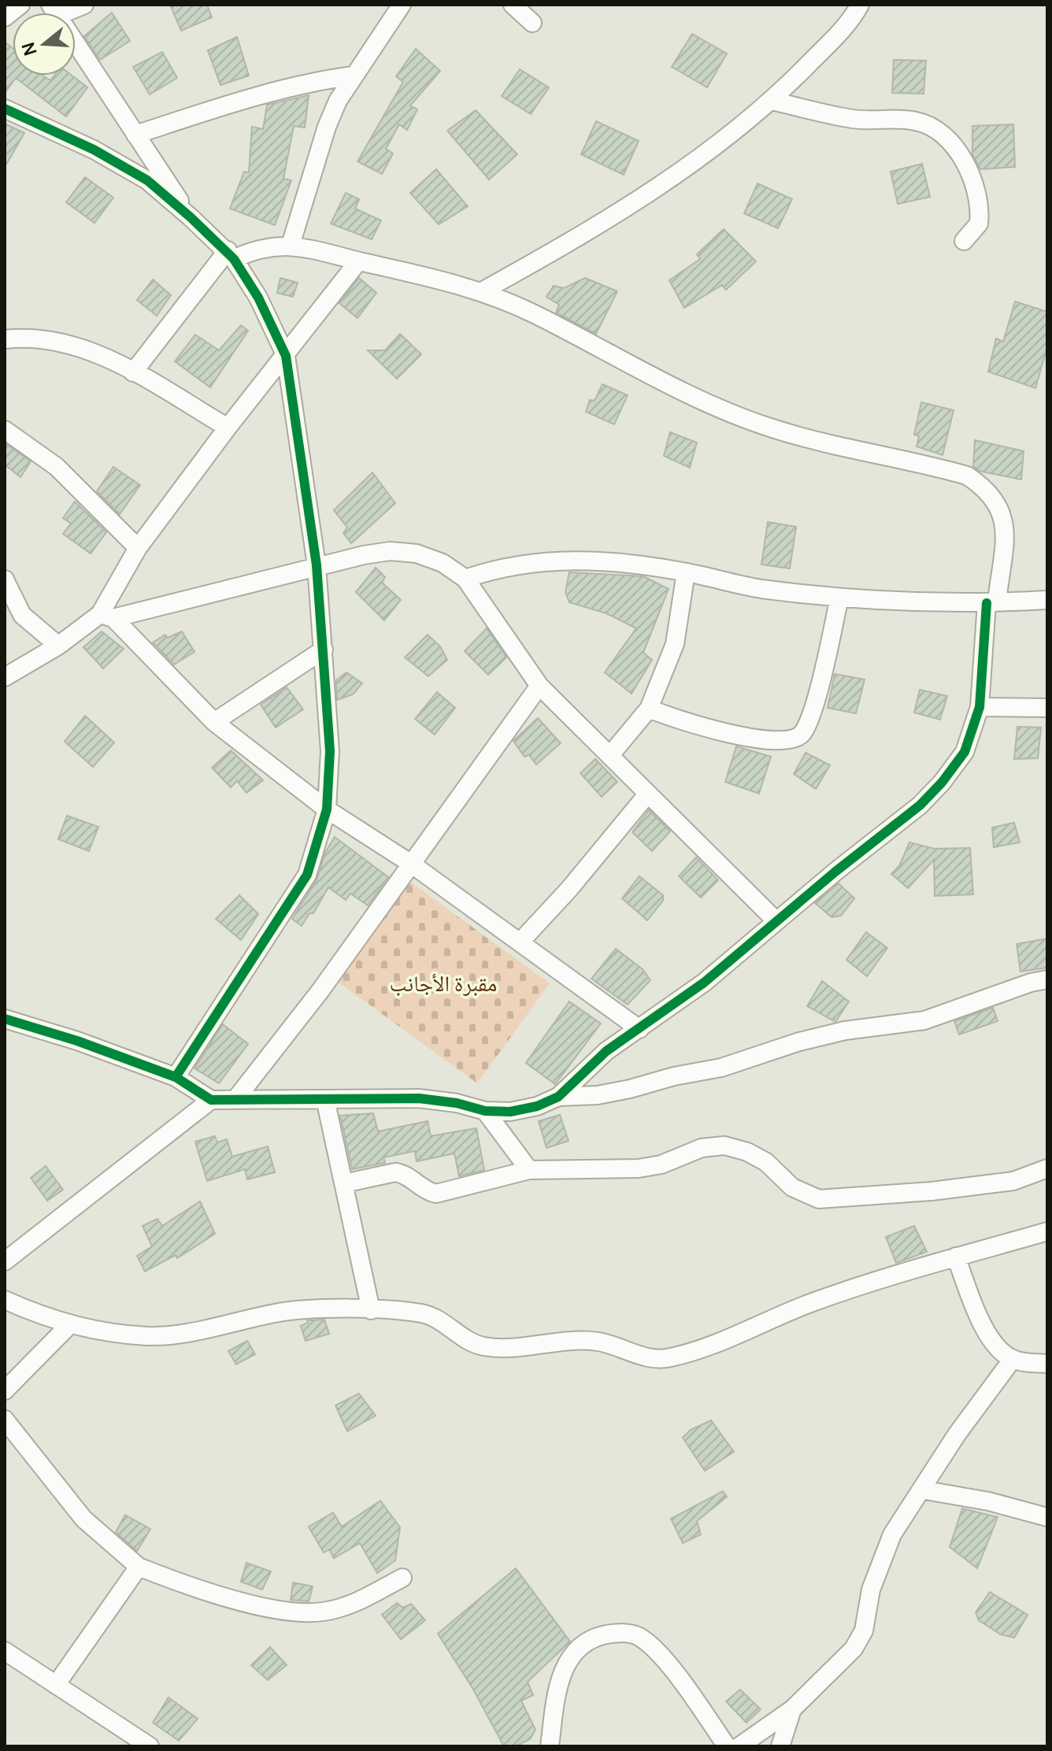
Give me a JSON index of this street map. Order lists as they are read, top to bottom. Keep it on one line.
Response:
{"parks":["مقبرة الأجانب"],"north":"left"}
